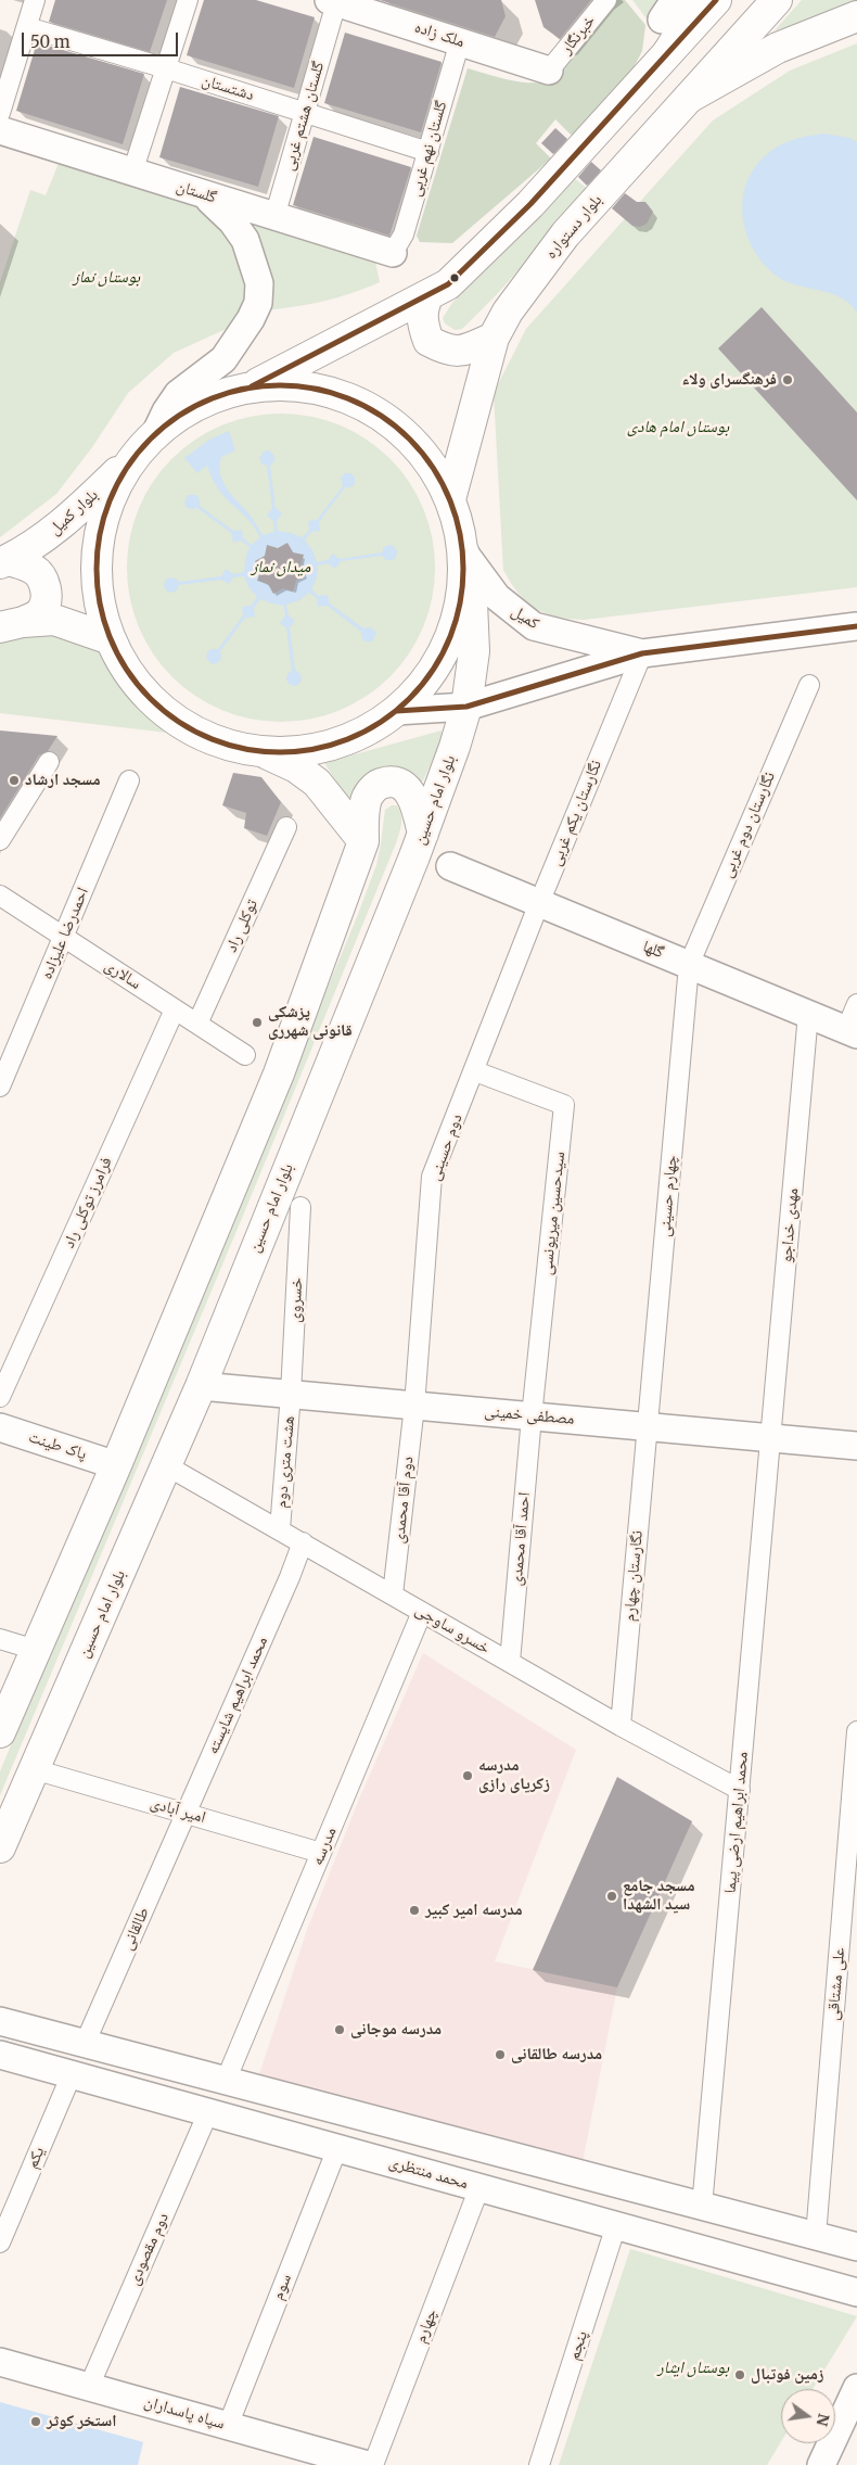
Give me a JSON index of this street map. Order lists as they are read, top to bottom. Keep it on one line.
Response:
{"streets":{"main road":["بلوار دستواره","بلوار کمیل","بلوار امام حسین"],"street":["ملک زاده","خبرنگار","دشتستان","گلستان هشتم غربی","گلستان نهم غربی","گلستان","کمیل","نگارستان یکم غربی","نگارستان دوم غربی","توکلی راد","احمدرضا علیزاده","گلها","سالاری","دوم حسینی","چهارم حسینی","فرامرز توکلی راد","سیدحسین میریونسی","مهدی خداجو","خسروی","مصطفی خمینی","پاک طینت","هشت متری دوم","دوم آقا محمدی","احمد آقا محمدی","نگارستان چهارم","خسرو ساوجی","محمد ابراهیم شایسته","امیر آبادی","محمد ابراهیم ارضی پیما","مدرسه","طالقانی","علی مشتاقی","یکم","محمد منتظری","دوم مقصودی","سوم","چهارم","پنجم","سپاه پاسداران"]},"crossings":[["ملک زاده","خبرنگار"],["ملک زاده","گلستان هشتم غربی"],["ملک زاده","گلستان نهم غربی"],["دشتستان","گلستان هشتم غربی"],["دشتستان","گلستان نهم غربی"],["گلستان هشتم غربی","گلستان"],["گلستان نهم غربی","گلستان"],["کمیل","بلوار امام حسین"],["کمیل","نگارستان یکم غربی"],["بلوار امام حسین","مصطفی خمینی"],["بلوار امام حسین","خسرو ساوجی"],["بلوار امام حسین","امیر آبادی"],["نگارستان یکم غربی","گلها"],["نگارستان یکم غربی","دوم حسینی"],["نگارستان دوم غربی","گلها"],["نگارستان دوم غربی","چهارم حسینی"],["توکلی راد","سالاری"],["احمدرضا علیزاده","سالاری"],["گلها","دوم حسینی"],["گلها","چهارم حسینی"],["گلها","مهدی خداجو"],["سالاری","فرامرز توکلی راد"],["دوم حسینی","سیدحسین میریونسی"],["دوم حسینی","مصطفی خمینی"],["دوم حسینی","دوم آقا محمدی"],["چهارم حسینی","مصطفی خمینی"],["چهارم حسینی","نگارستان چهارم"],["سیدحسین میریونسی","مصطفی خمینی"],["سیدحسین میریونسی","احمد آقا محمدی"],["مهدی خداجو","مصطفی خمینی"],["مهدی خداجو","محمد ابراهیم ارضی پیما"],["خسروی","مصطفی خمینی"],["خسروی","هشت متری دوم"],["مصطفی خمینی","هشت متری دوم"],["مصطفی خمینی","دوم آقا محمدی"],["مصطفی خمینی","احمد آقا محمدی"],["مصطفی خمینی","نگارستان چهارم"],["مصطفی خمینی","محمد ابراهیم ارضی پیما"],["هشت متری دوم","خسرو ساوجی"],["دوم آقا محمدی","خسرو ساوجی"],["احمد آقا محمدی","خسرو ساوجی"],["نگارستان چهارم","خسرو ساوجی"],["خسرو ساوجی","محمد ابراهیم شایسته"],["خسرو ساوجی","محمد ابراهیم ارضی پیما"],["خسرو ساوجی","مدرسه"],["محمد ابراهیم شایسته","امیر آبادی"],["محمد ابراهیم شایسته","طالقانی"],["امیر آبادی","مدرسه"],["امیر آبادی","طالقانی"],["یکم","محمد منتظری"],["محمد منتظری","دوم مقصودی"],["محمد منتظری","سوم"],["محمد منتظری","چهارم"],["محمد منتظری","پنجم"],["دوم مقصودی","سپاه پاسداران"],["سوم","سپاه پاسداران"]],"parks":["بوستان نماز","بوستان امام هادی","میدان نماز","بوستان ایثار"],"places":["فرهنگسرای ولاء","مسجد ارشاد","پزشکی قانونی شهرری","مدرسه زکریای رازی","مسجد جامع سید الشهدا","مدرسه امیر کبیر","مدرسه موجانی","مدرسه طالقانی","زمین فوتبال","استخر کوثر"],"scale_bar":"50 m","north":"right"}
